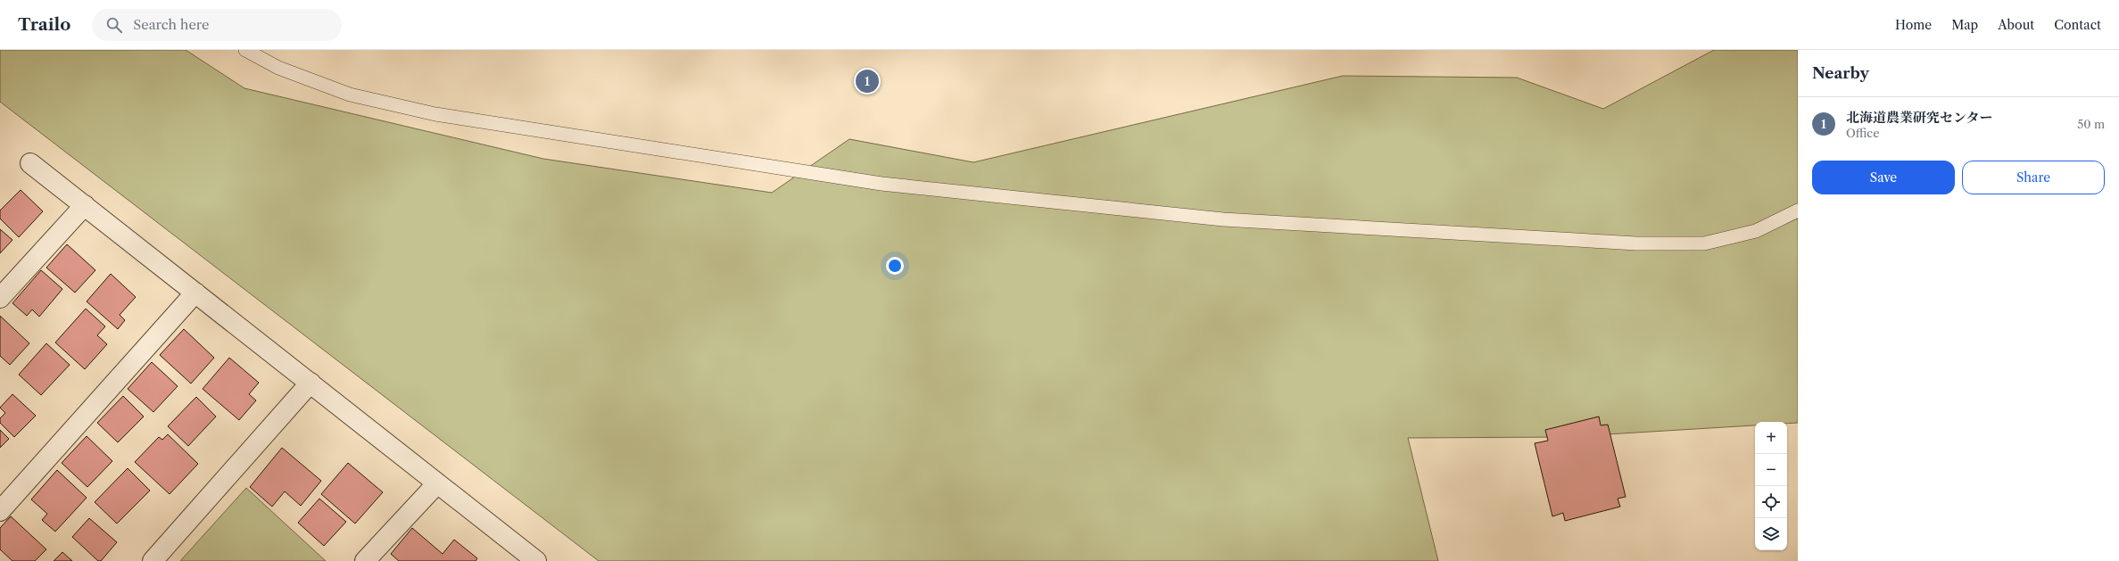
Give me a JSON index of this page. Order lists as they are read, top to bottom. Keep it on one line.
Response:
{"page":{"header":"Trailo","search":"Search here","nav":["Home","Map","About","Contact"],"heading":"Nearby","pins":"1","list":[{"mark":"1","name":"北海道農業研究センター","note":"Office","value":"50 m"}],"buttons":["Save","Share"],"map_buttons":["+","−"]}}
